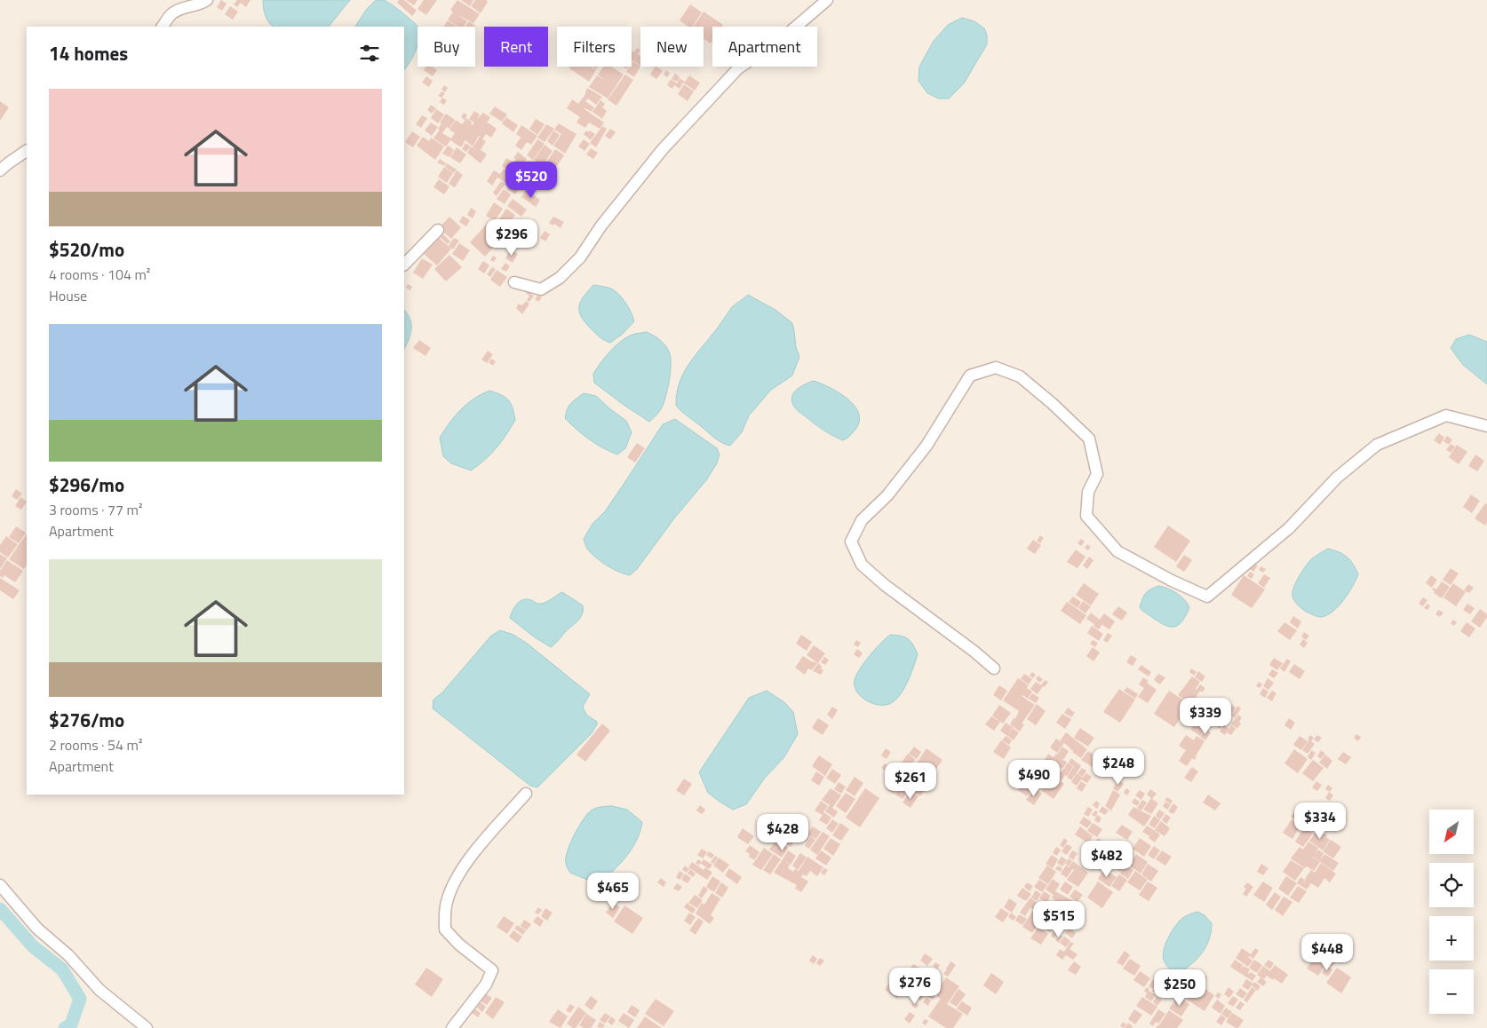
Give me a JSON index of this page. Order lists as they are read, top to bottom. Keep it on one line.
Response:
{"north":"bottom left","page":{"chip":["Buy","Rent","Filters","New","Apartment"],"heading":"14 homes","list":[{"name":"$520/mo","note":"4 rooms · 104 m² · House"},{"name":"$296/mo","note":"3 rooms · 77 m² · Apartment"},{"name":"$276/mo","note":"2 rooms · 54 m² · Apartment"}],"price":["$520","$296","$339","$248","$490","$261","$334","$428","$482","$465","$515","$448","$276","$250"],"map_buttons":["+","−"]}}
